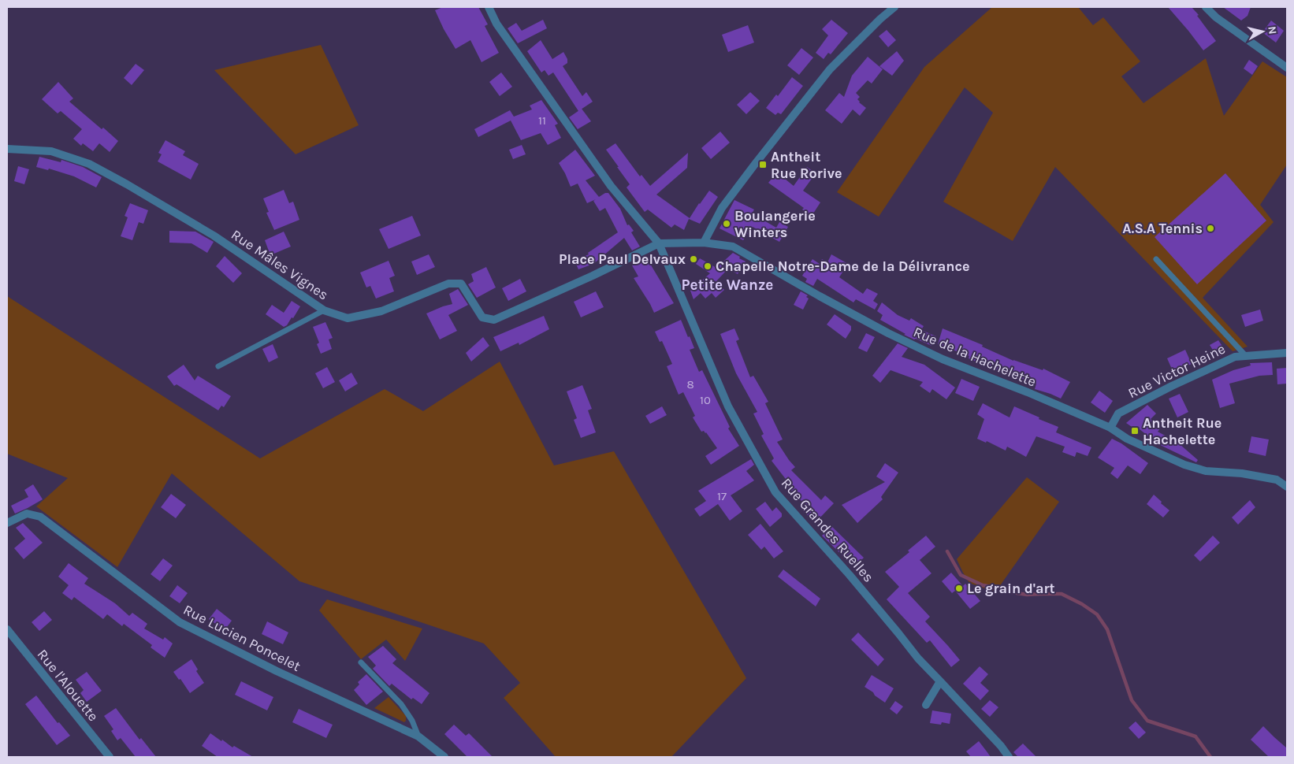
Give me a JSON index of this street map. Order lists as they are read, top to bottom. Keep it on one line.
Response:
{"streets":{"street":["Rue Mâles Vignes","Rue de la Hachelette","Rue Victor Heine","Rue Grandes Ruelles","Rue Lucien Poncelet","Rue l'Alouette"]},"crossings":[["Rue Mâles Vignes","Rue de la Hachelette"],["Rue Mâles Vignes","Rue Grandes Ruelles"],["Rue de la Hachelette","Rue Victor Heine"],["Rue de la Hachelette","Rue Grandes Ruelles"]],"districts":["Petite Wanze"],"places":{"transit":["Antheit Rue Rorive","Antheit Rue Hachelette"],"other":["Boulangerie Winters","A.S.A Tennis","Place Paul Delvaux","Chapelle Notre-Dame de la Délivrance","Le grain d'art"]},"house_numbers":["11","8","10","17"],"north":"right"}
